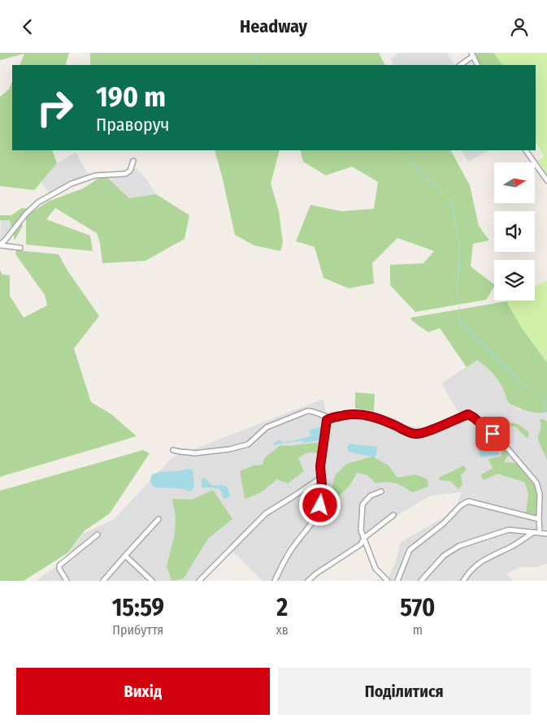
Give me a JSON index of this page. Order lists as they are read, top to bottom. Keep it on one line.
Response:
{"north":"right","page":{"header":"Headway","turn":["190 m","Праворуч"],"eta":["15:59","Прибуття","2","хв","570","m"],"buttons":["Вихід","Поділитися"]}}
